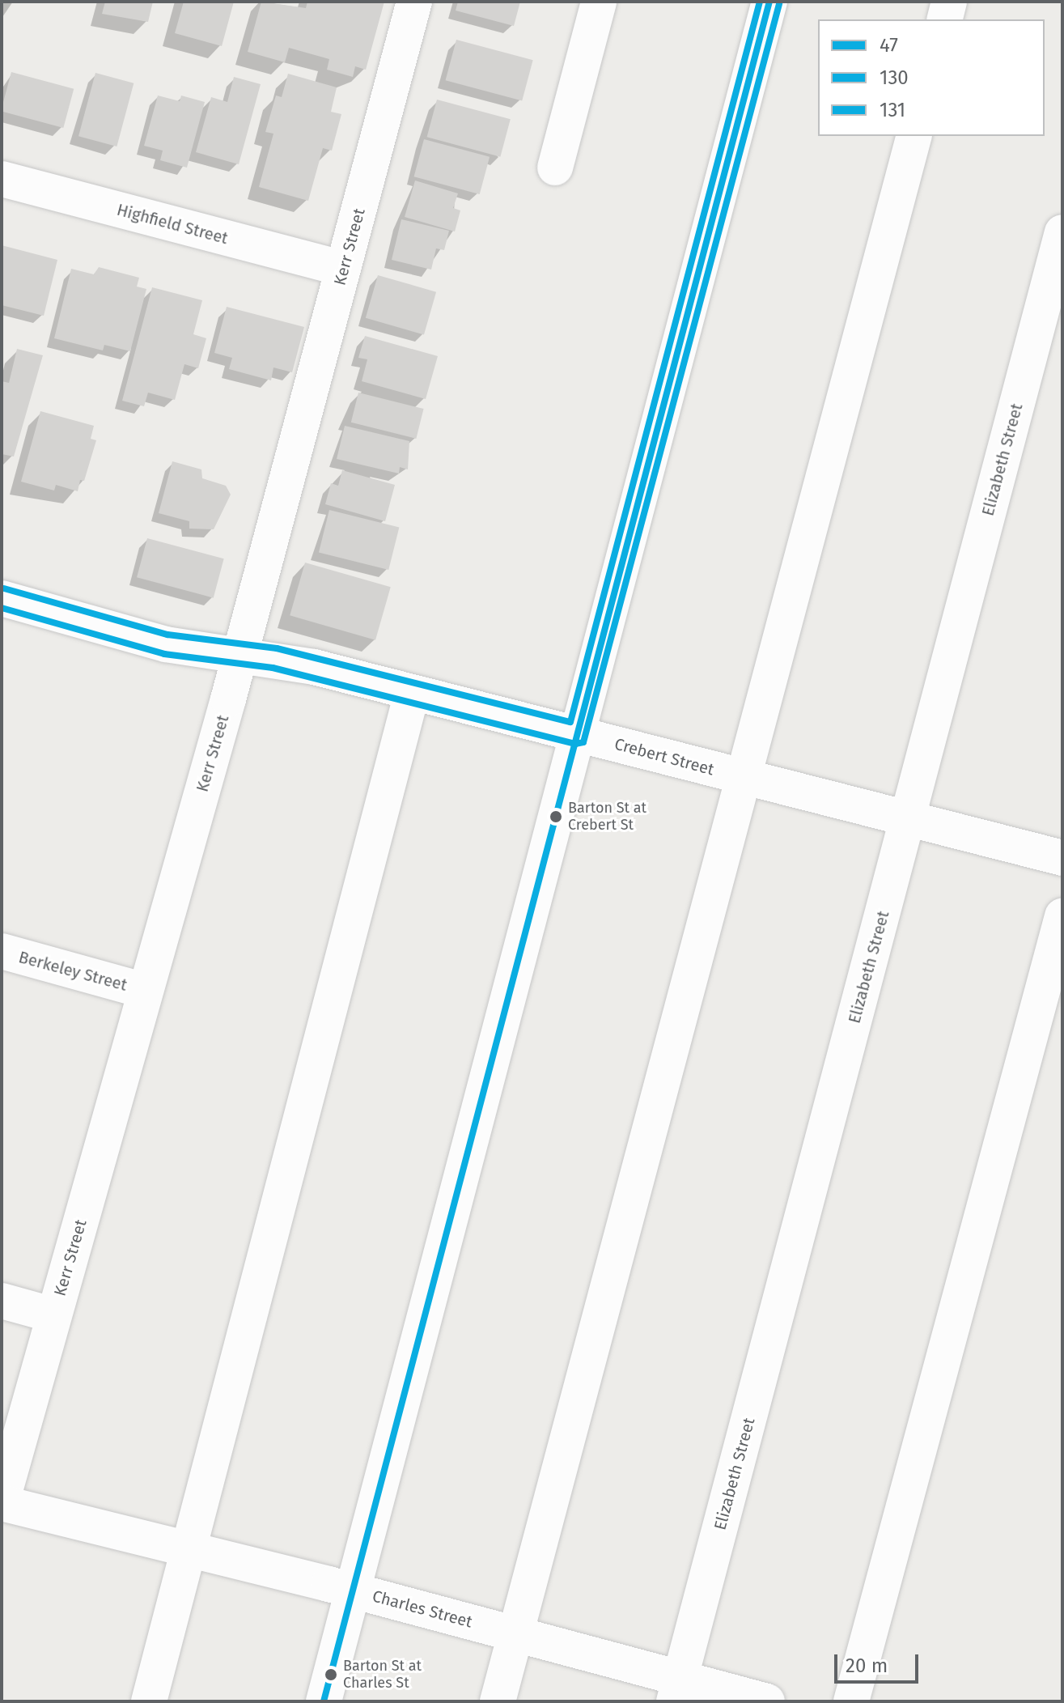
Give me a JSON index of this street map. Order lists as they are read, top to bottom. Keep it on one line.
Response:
{"streets":{"street":["Highfield Street","Kerr Street","Elizabeth Street","Crebert Street","Berkeley Street","Charles Street"]},"crossings":[["Highfield Street","Kerr Street"],["Kerr Street","Crebert Street"],["Kerr Street","Berkeley Street"],["Kerr Street","Charles Street"],["Elizabeth Street","Crebert Street"],["Elizabeth Street","Charles Street"]],"places":["Barton St at Crebert St","Barton St at Charles St"],"lines":["transit line 47","transit line 131","transit line 130"],"legend":["47","130","131"],"scale_bar":"20 m"}
